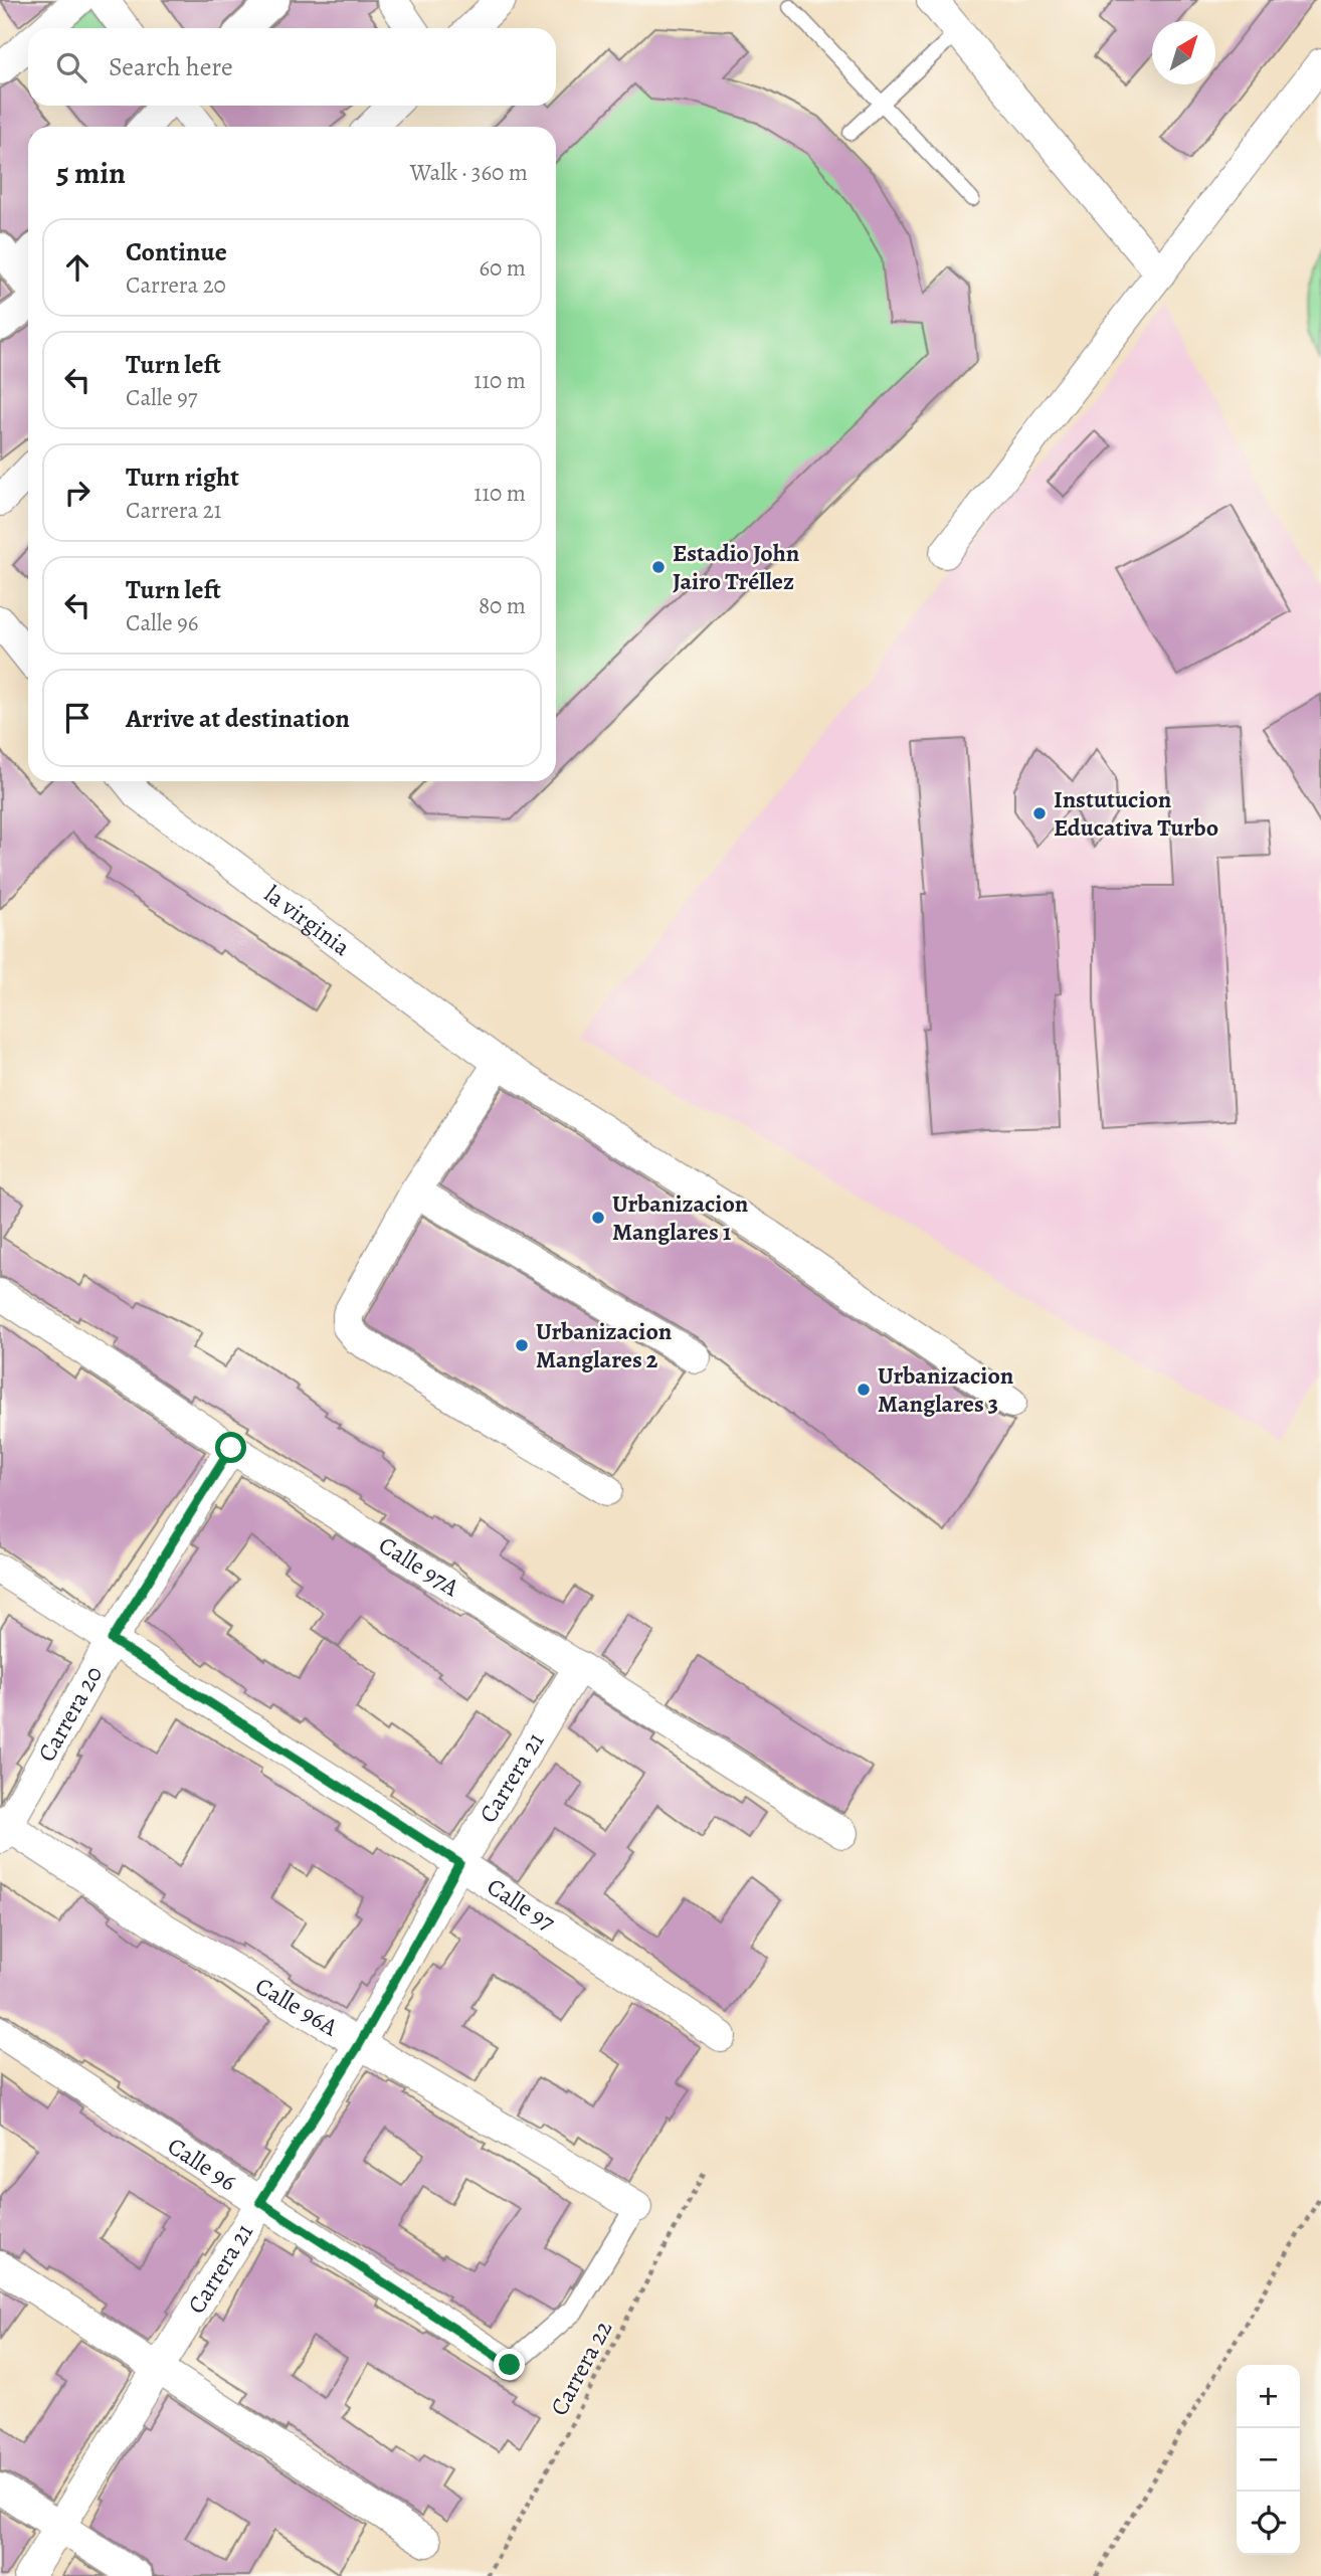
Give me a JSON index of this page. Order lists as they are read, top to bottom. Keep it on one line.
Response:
{"streets":{"street":["la virginia","Calle 97A","Carrera 20","Carrera 21","Calle 97","Calle 96A","Calle 96"],"path":["Carrera 22"]},"crossings":[["Calle 97A","Carrera 20"],["Calle 97A","Carrera 21"],["Carrera 20","Calle 97"],["Carrera 20","Calle 96A"],["Carrera 21","Calle 97"],["Carrera 21","Calle 96A"],["Carrera 21","Calle 96"]],"places":["Estadio John Jairo Tréllez","Instutucion Educativa Turbo","Urbanizacion Manglares 1","Urbanizacion Manglares 2","Urbanizacion Manglares 3"],"north":"top right","page":{"search":"Search here","heading":["5 min","Walk · 360 m"],"list":[["Continue","Carrera 20","60 m"],["Turn left","Calle 97","110 m"],["Turn right","Carrera 21","110 m"],["Turn left","Calle 96","80 m"],"Arrive at destination"],"map_buttons":["+","−"]}}
